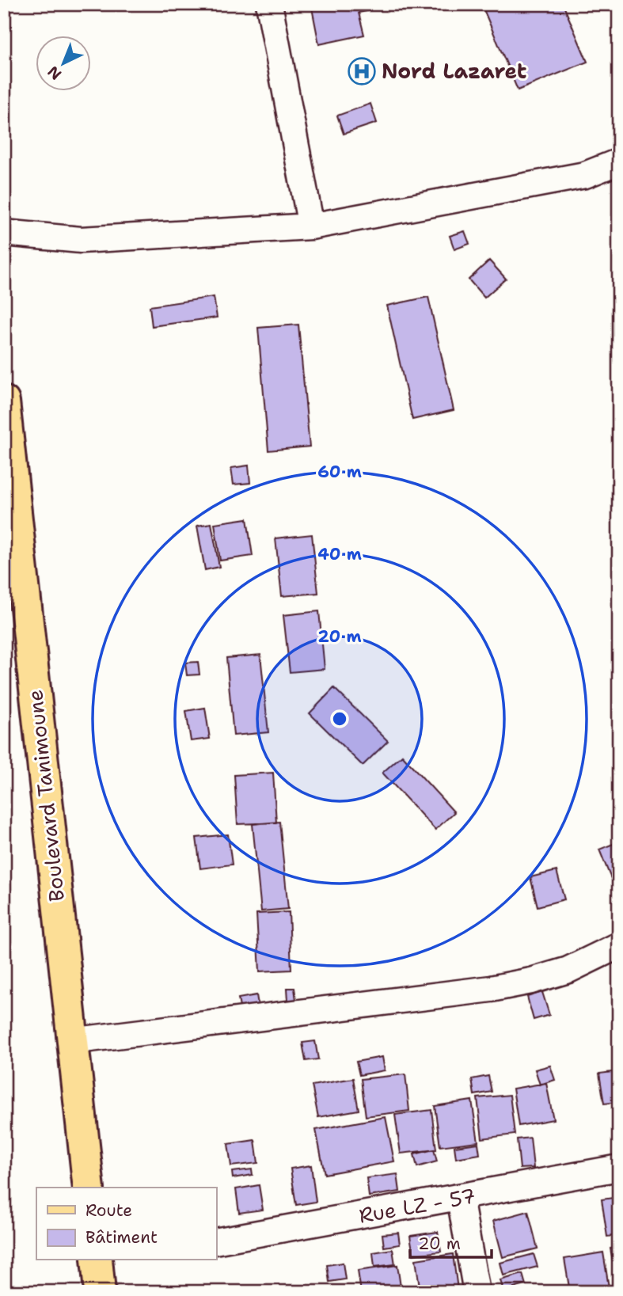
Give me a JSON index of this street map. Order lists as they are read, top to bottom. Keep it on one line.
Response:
{"streets":{"main road":["Boulevard Tanimoune"],"street":["Rue LZ - 57"]},"places":{"hospital":["Nord Lazaret"]},"legend":["Route","Bâtiment"],"scale_bar":"20 m","north":"bottom left","rings":["60 m","40 m","20 m"]}
